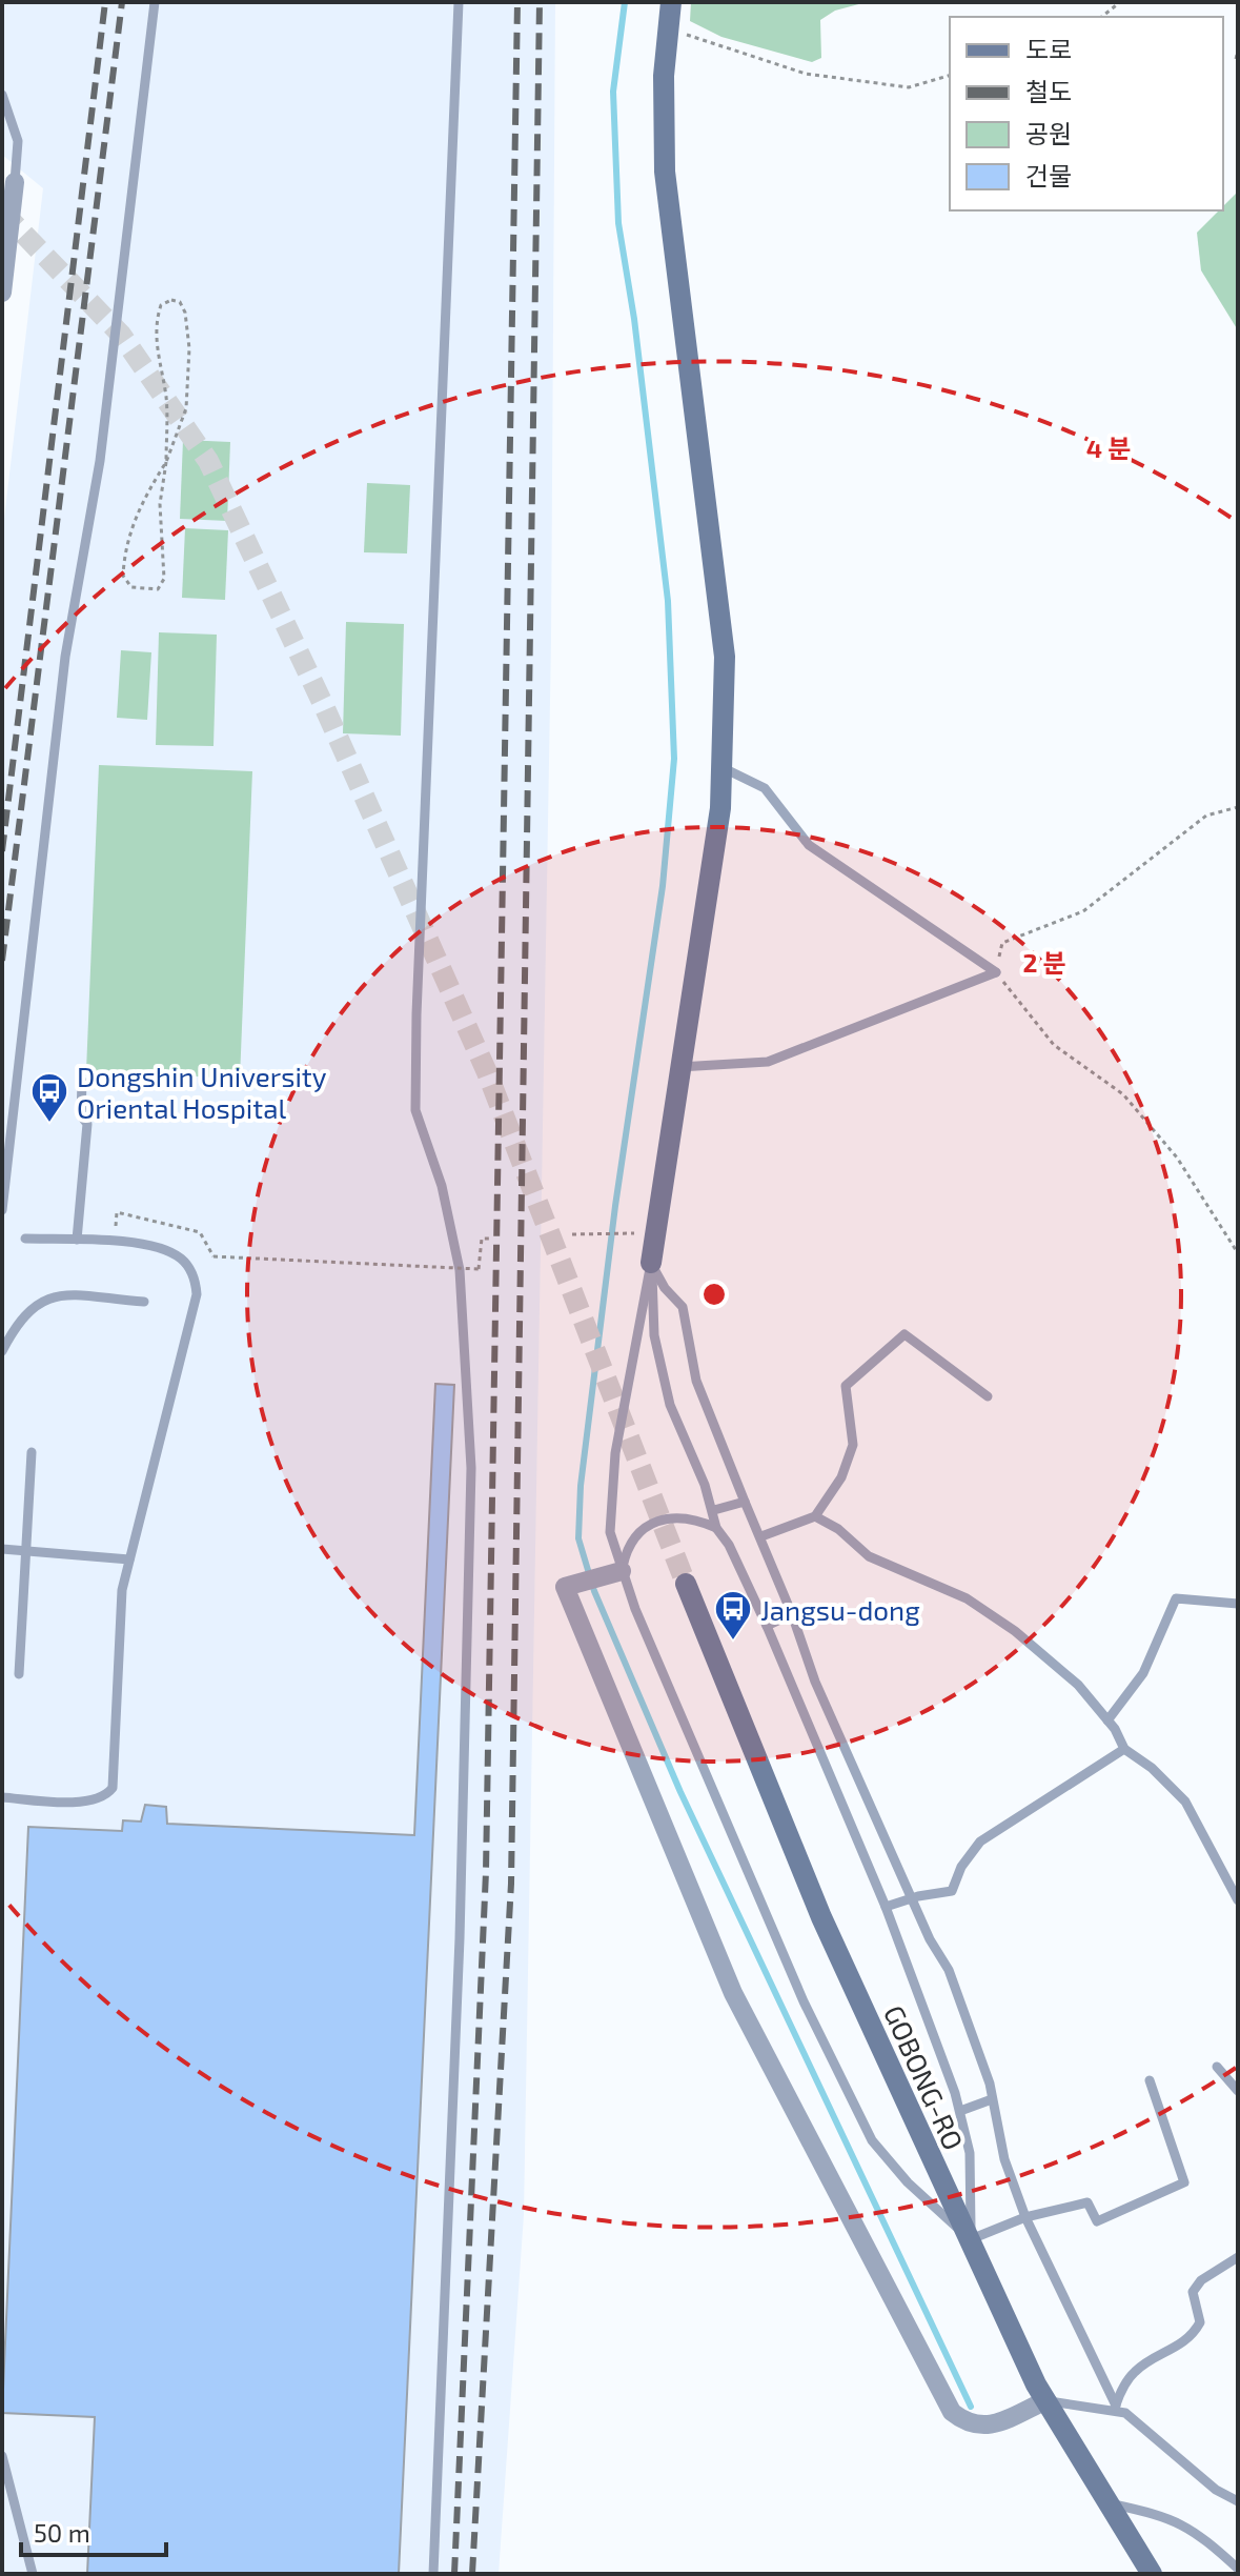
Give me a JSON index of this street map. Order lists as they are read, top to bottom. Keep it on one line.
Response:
{"streets":{"street":["GOBONG-RO"]},"places":{"bus stop":["Dongshin University Oriental Hospital","Jangsu-dong"]},"legend":["도로","철도","공원","건물"],"scale_bar":"50 m","rings":["4 분","2 분"]}
